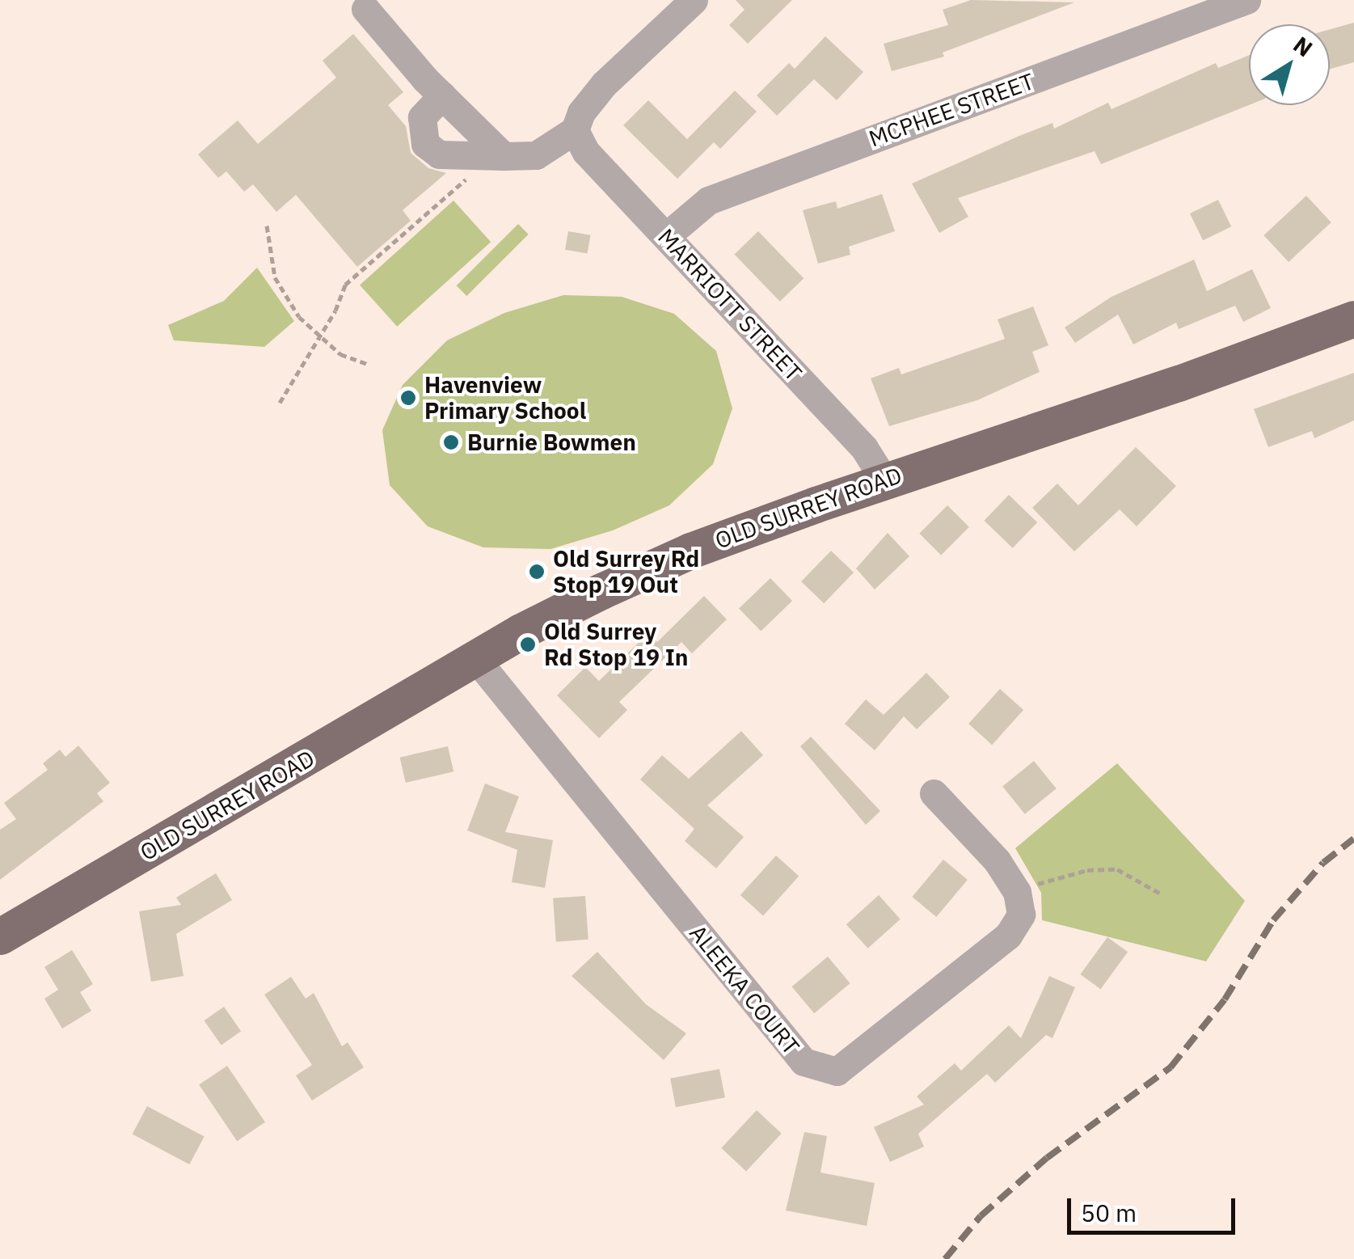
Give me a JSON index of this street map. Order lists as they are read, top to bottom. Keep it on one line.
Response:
{"streets":{"main road":["OLD SURREY ROAD"],"street":["MCPHEE STREET","MARRIOTT STREET","ALEEKA COURT"]},"crossings":[["MCPHEE STREET","MARRIOTT STREET"],["MARRIOTT STREET","OLD SURREY ROAD"],["OLD SURREY ROAD","ALEEKA COURT"]],"places":["Havenview Primary School","Burnie Bowmen","Old Surrey Rd Stop 19 Out","Old Surrey Rd Stop 19 In"],"scale_bar":"50 m","north":"top right"}
